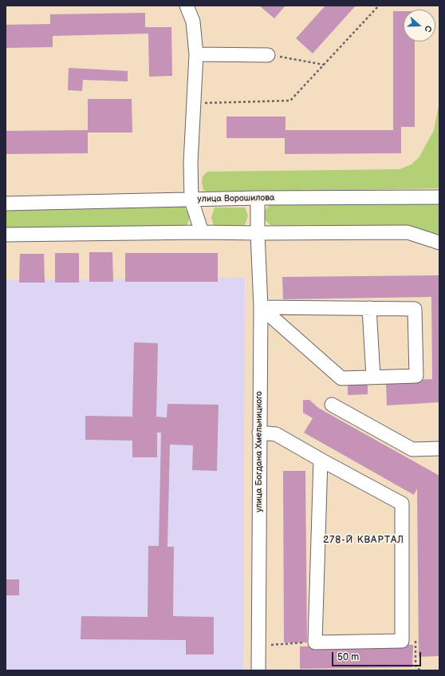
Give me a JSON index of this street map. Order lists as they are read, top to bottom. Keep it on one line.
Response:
{"streets":{"street":["улица Ворошилова","улица Богдана Хмельницкого"]},"crossings":[["улица Ворошилова","улица Богдана Хмельницкого"]],"districts":["278-Й КВАРТАЛ"],"scale_bar":"50 m","north":"right"}
